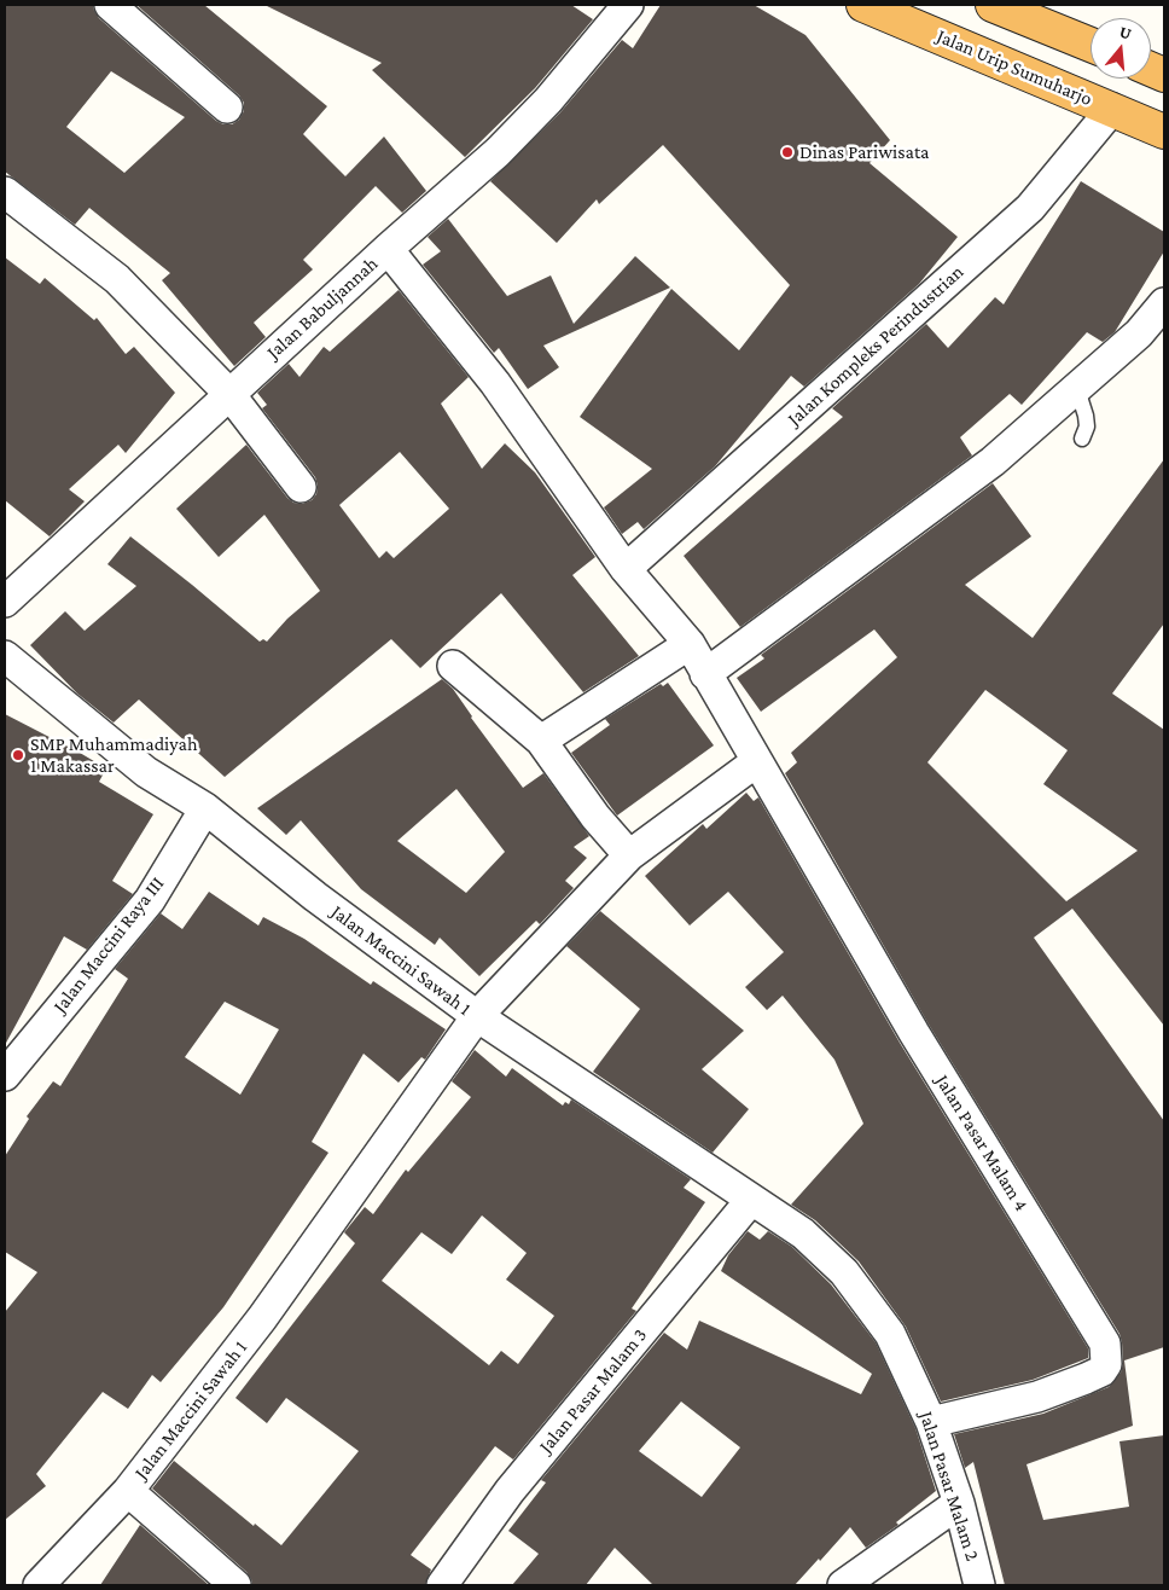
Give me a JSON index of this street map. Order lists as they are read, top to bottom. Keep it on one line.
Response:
{"streets":{"highway":["Jalan Urip Sumuharjo"],"street":["Jalan Babuljannah","Jalan Kompleks Perindustrian","Jalan Maccini Raya III","Jalan Maccini Sawah 1","Jalan Pasar Malam 4","Jalan Pasar Malam 3","Jalan Pasar Malam 2"]},"crossings":[["Jalan Urip Sumuharjo","Jalan Kompleks Perindustrian"],["Jalan Maccini Raya III","Jalan Maccini Sawah 1"],["Jalan Maccini Sawah 1","Jalan Pasar Malam 2"],["Jalan Pasar Malam 4","Jalan Pasar Malam 2"],["Jalan Pasar Malam 3","Jalan Pasar Malam 2"]],"places":["Dinas Pariwisata","SMP Muhammadiyah 1 Makassar"],"north":"top"}
